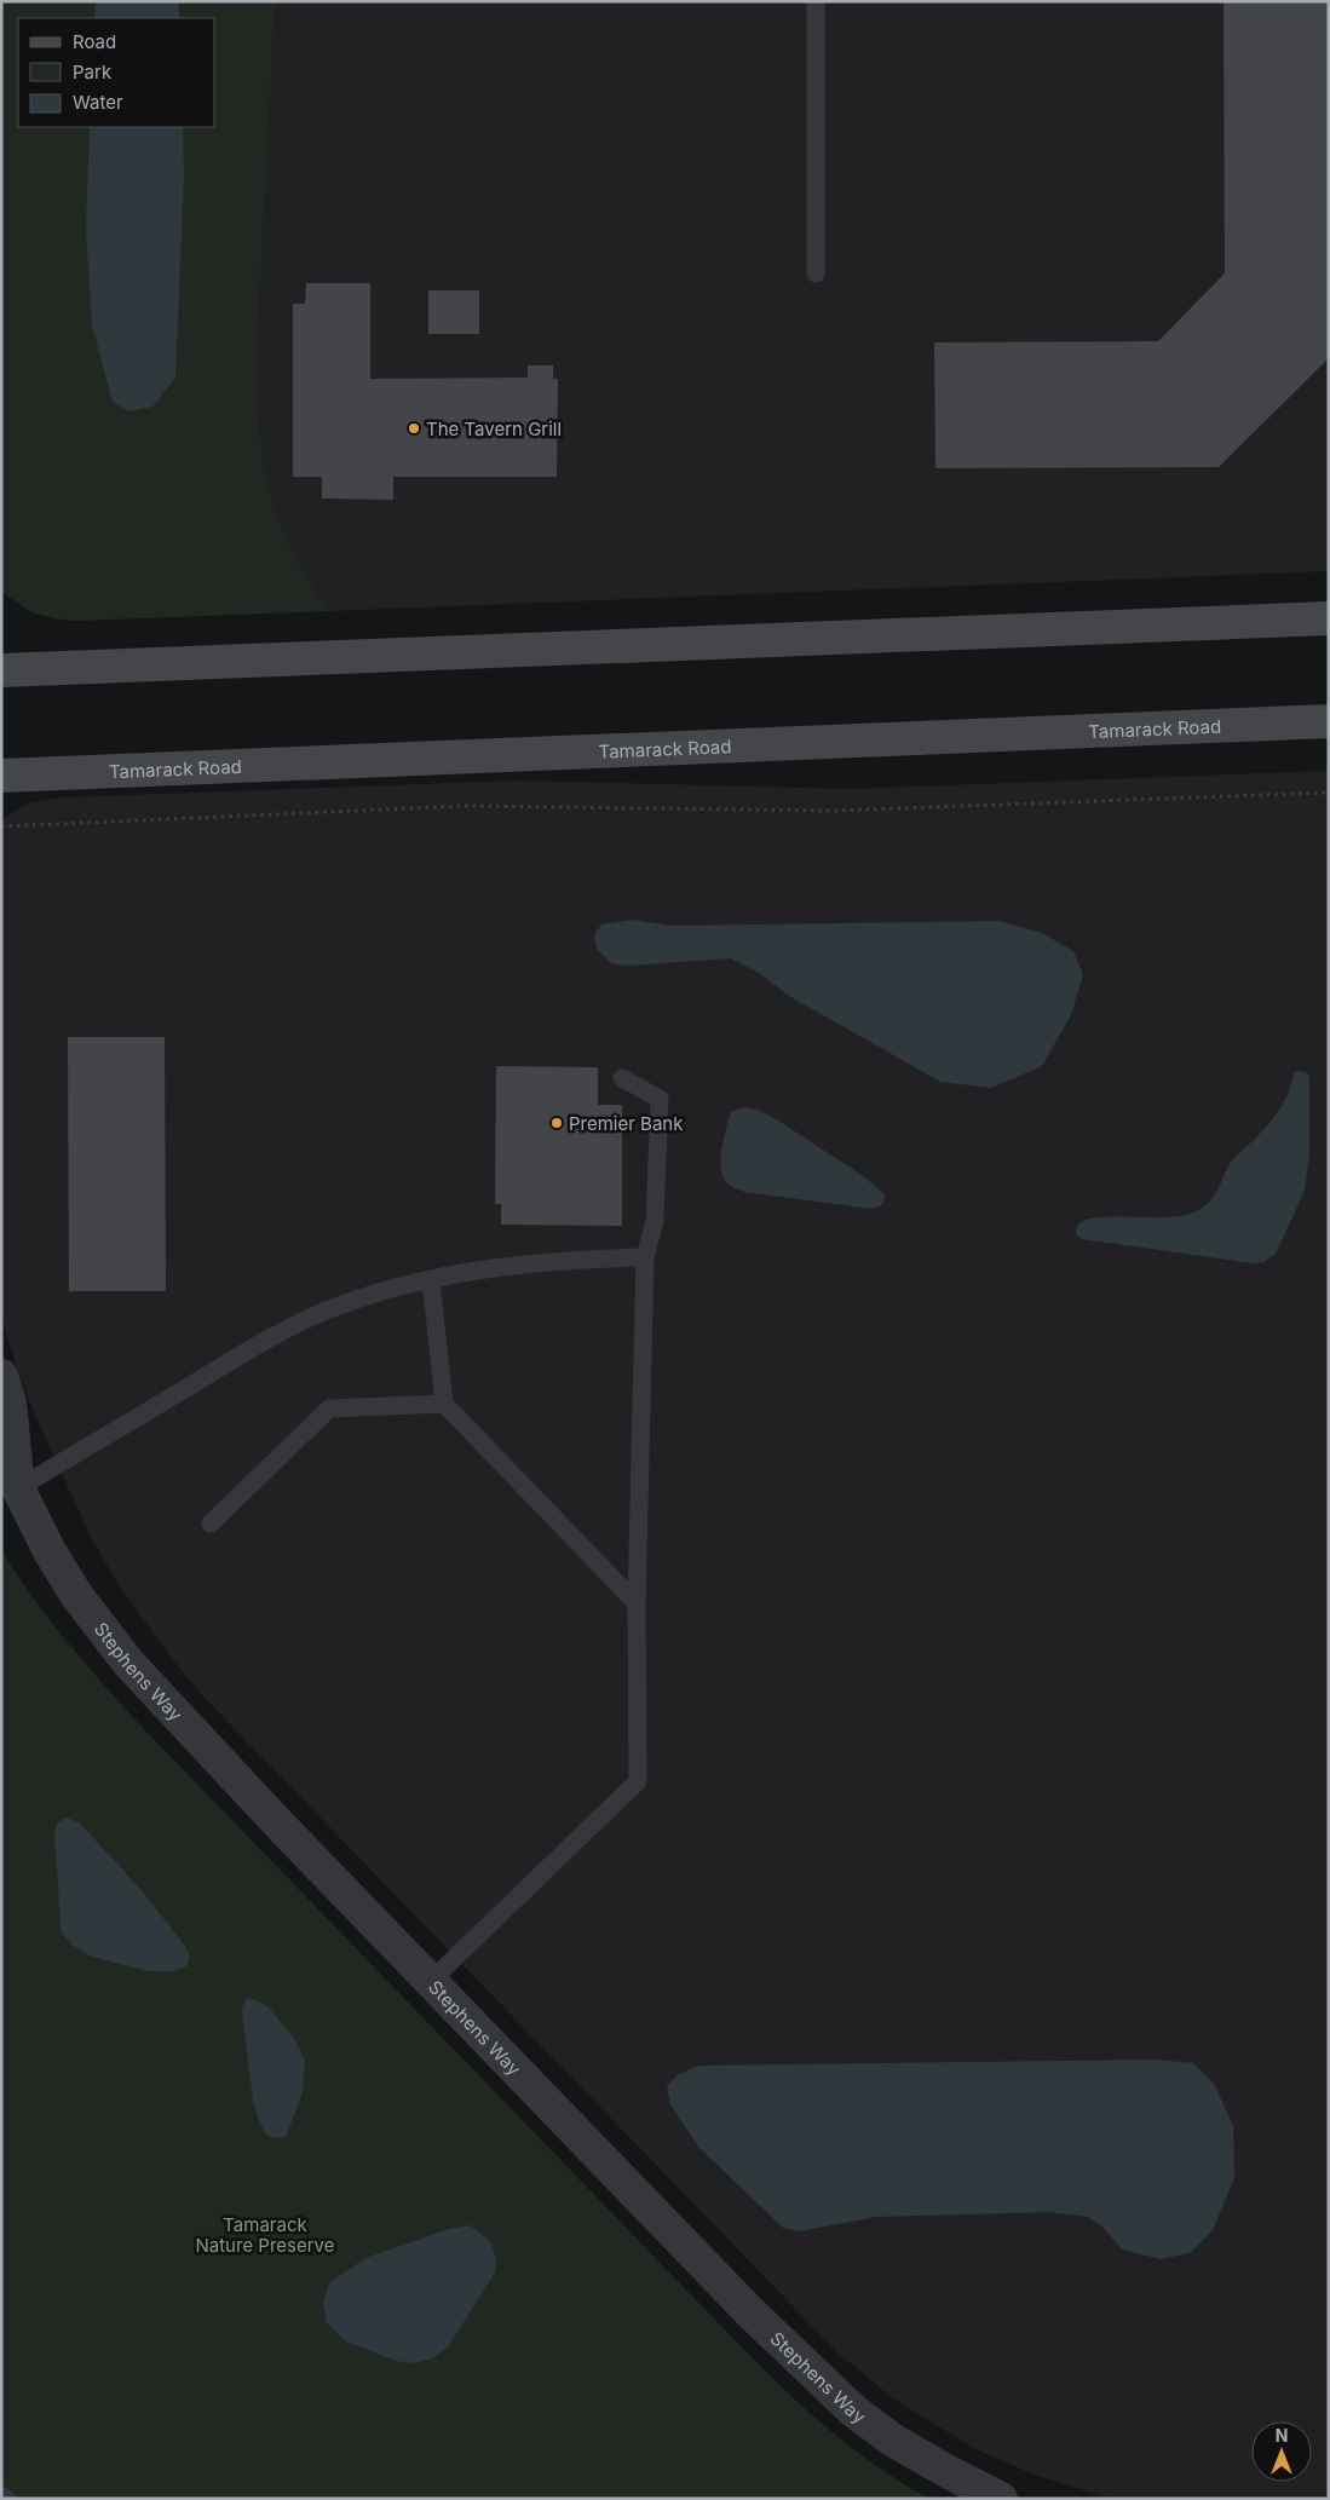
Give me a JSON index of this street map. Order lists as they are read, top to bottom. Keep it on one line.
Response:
{"streets":{"street":["Tamarack Road","Stephens Way"]},"parks":["Tamarack Nature Preserve"],"places":["The Tavern Grill","Premier Bank"],"legend":["Road","Park","Water"],"north":"top"}
